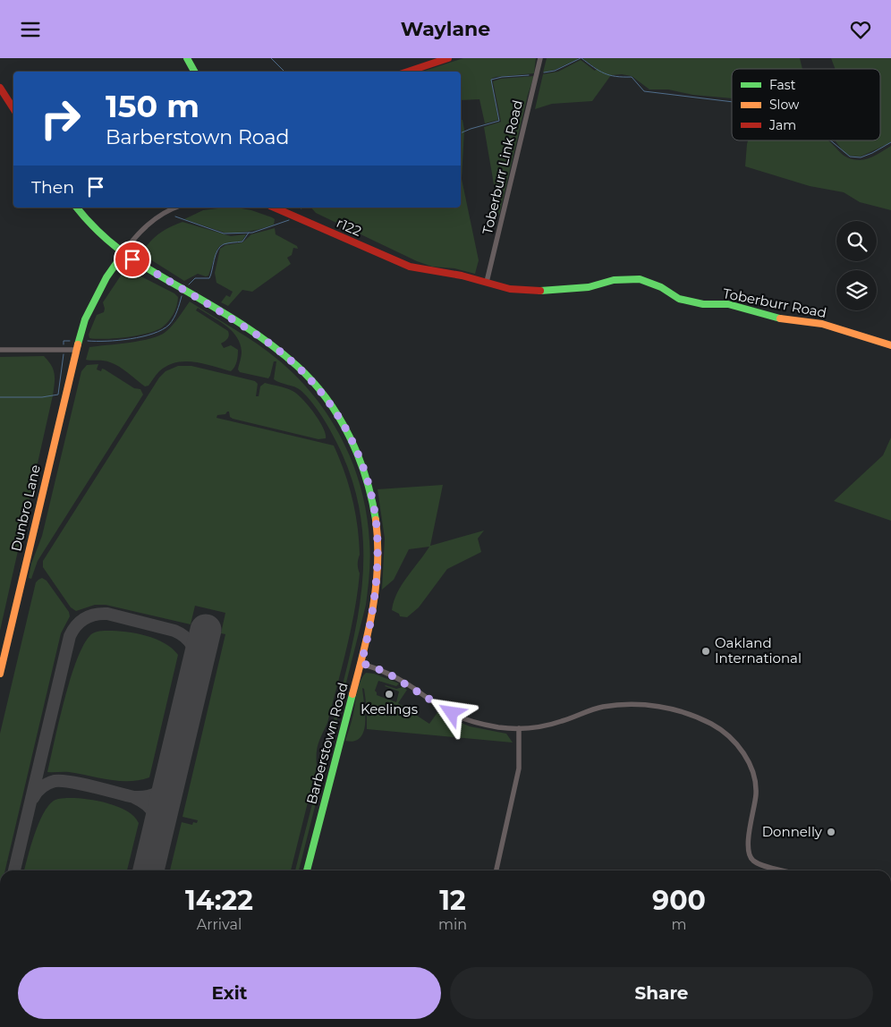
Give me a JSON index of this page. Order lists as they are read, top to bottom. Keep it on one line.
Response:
{"streets":{"main road":["r122","Toberburr Road","Dunbro Lane","Barberstown Road"],"street":["Toberburr Link Road"]},"crossings":[["Toberburr Link Road","Toberburr Road"],["r122","Toberburr Road"],["Dunbro Lane","Barberstown Road"]],"places":["Oakland International","Keelings","Donnelly"],"legend":["Fast","Slow","Jam"],"page":{"header":"Waylane","turn":["150 m","Barberstown Road"],"then":"Then","eta":["14:22","Arrival","12","min","900","m"],"buttons":["Exit","Share"]}}
